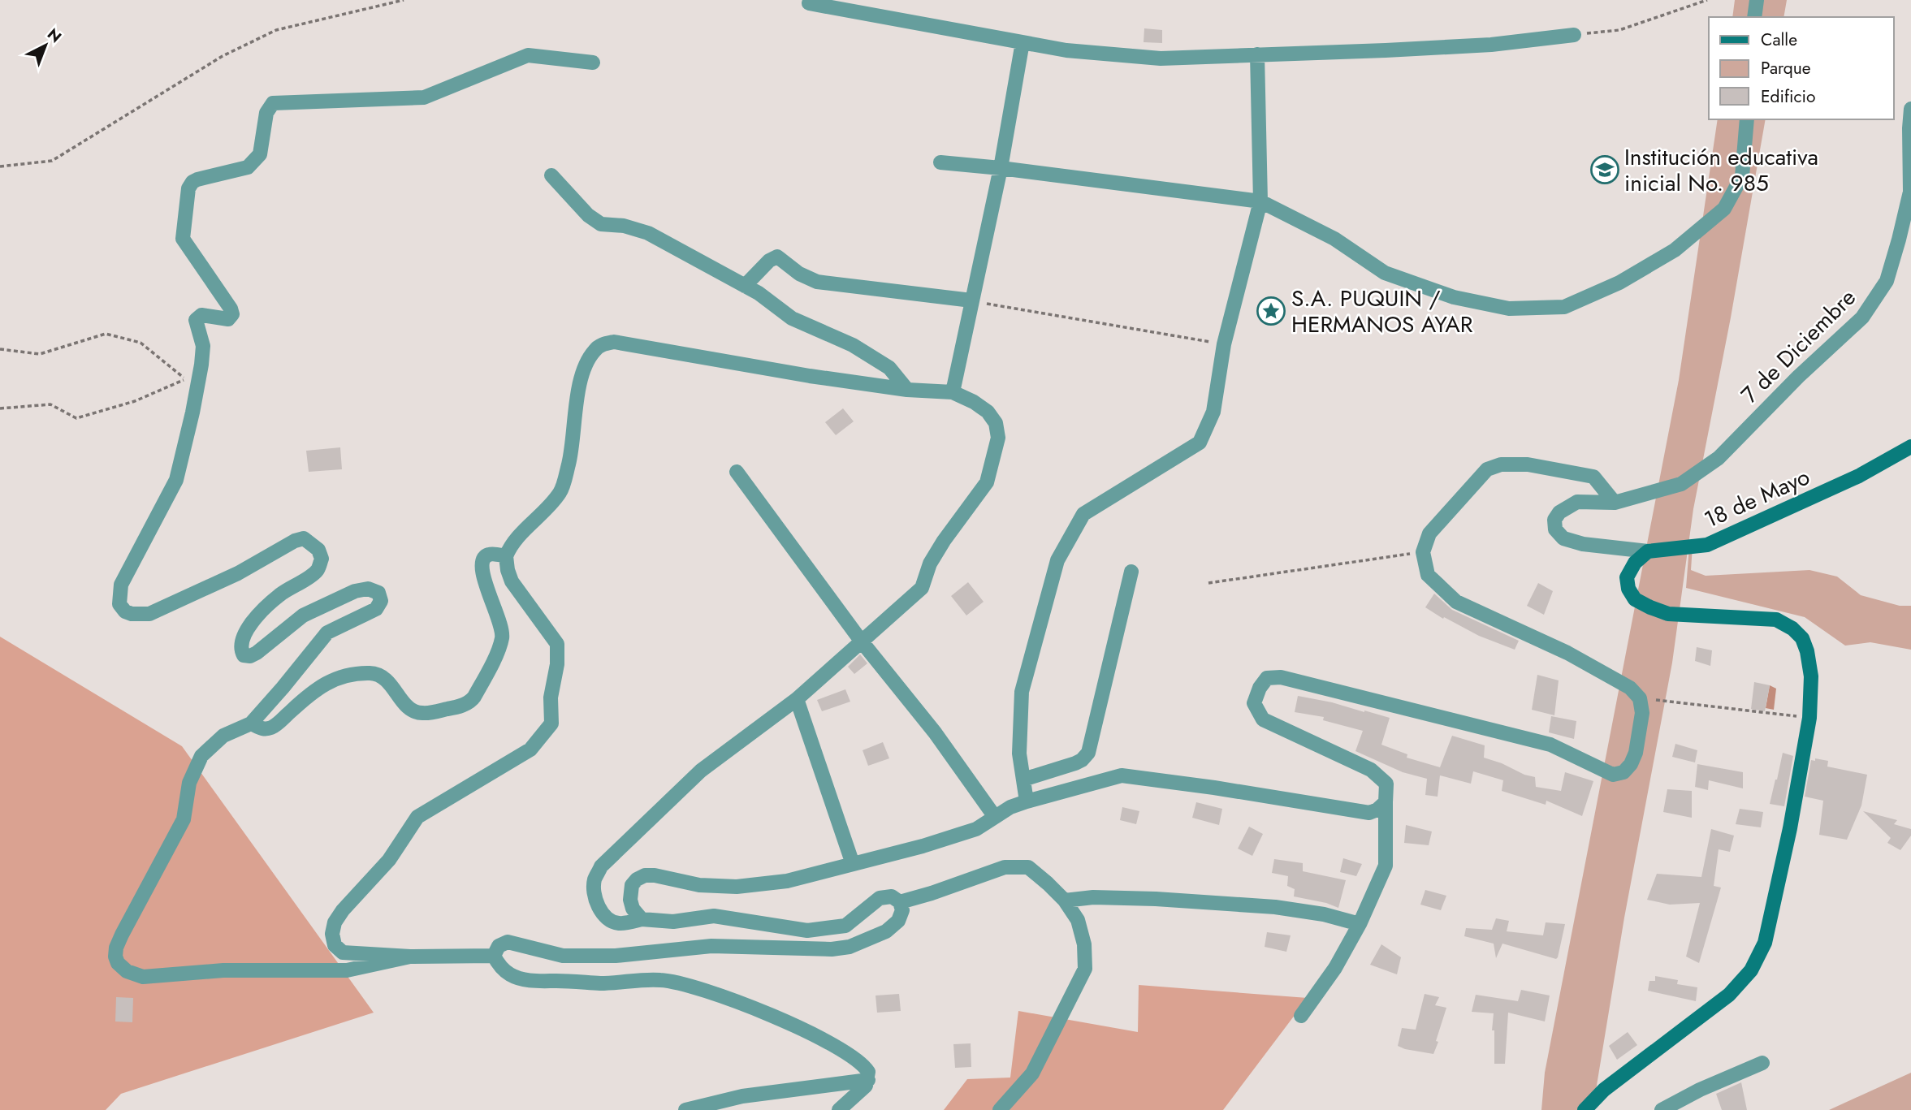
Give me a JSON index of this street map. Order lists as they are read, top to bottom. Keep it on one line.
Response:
{"streets":{"street":["7 de Diciembre","18 de Mayo"]},"crossings":[["7 de Diciembre","18 de Mayo"]],"places":{"school or university":["Institución educativa inicial No. 985"],"place":["S.A. PUQUIN / HERMANOS AYAR"]},"legend":["Calle","Parque","Edificio"],"north":"top right"}
